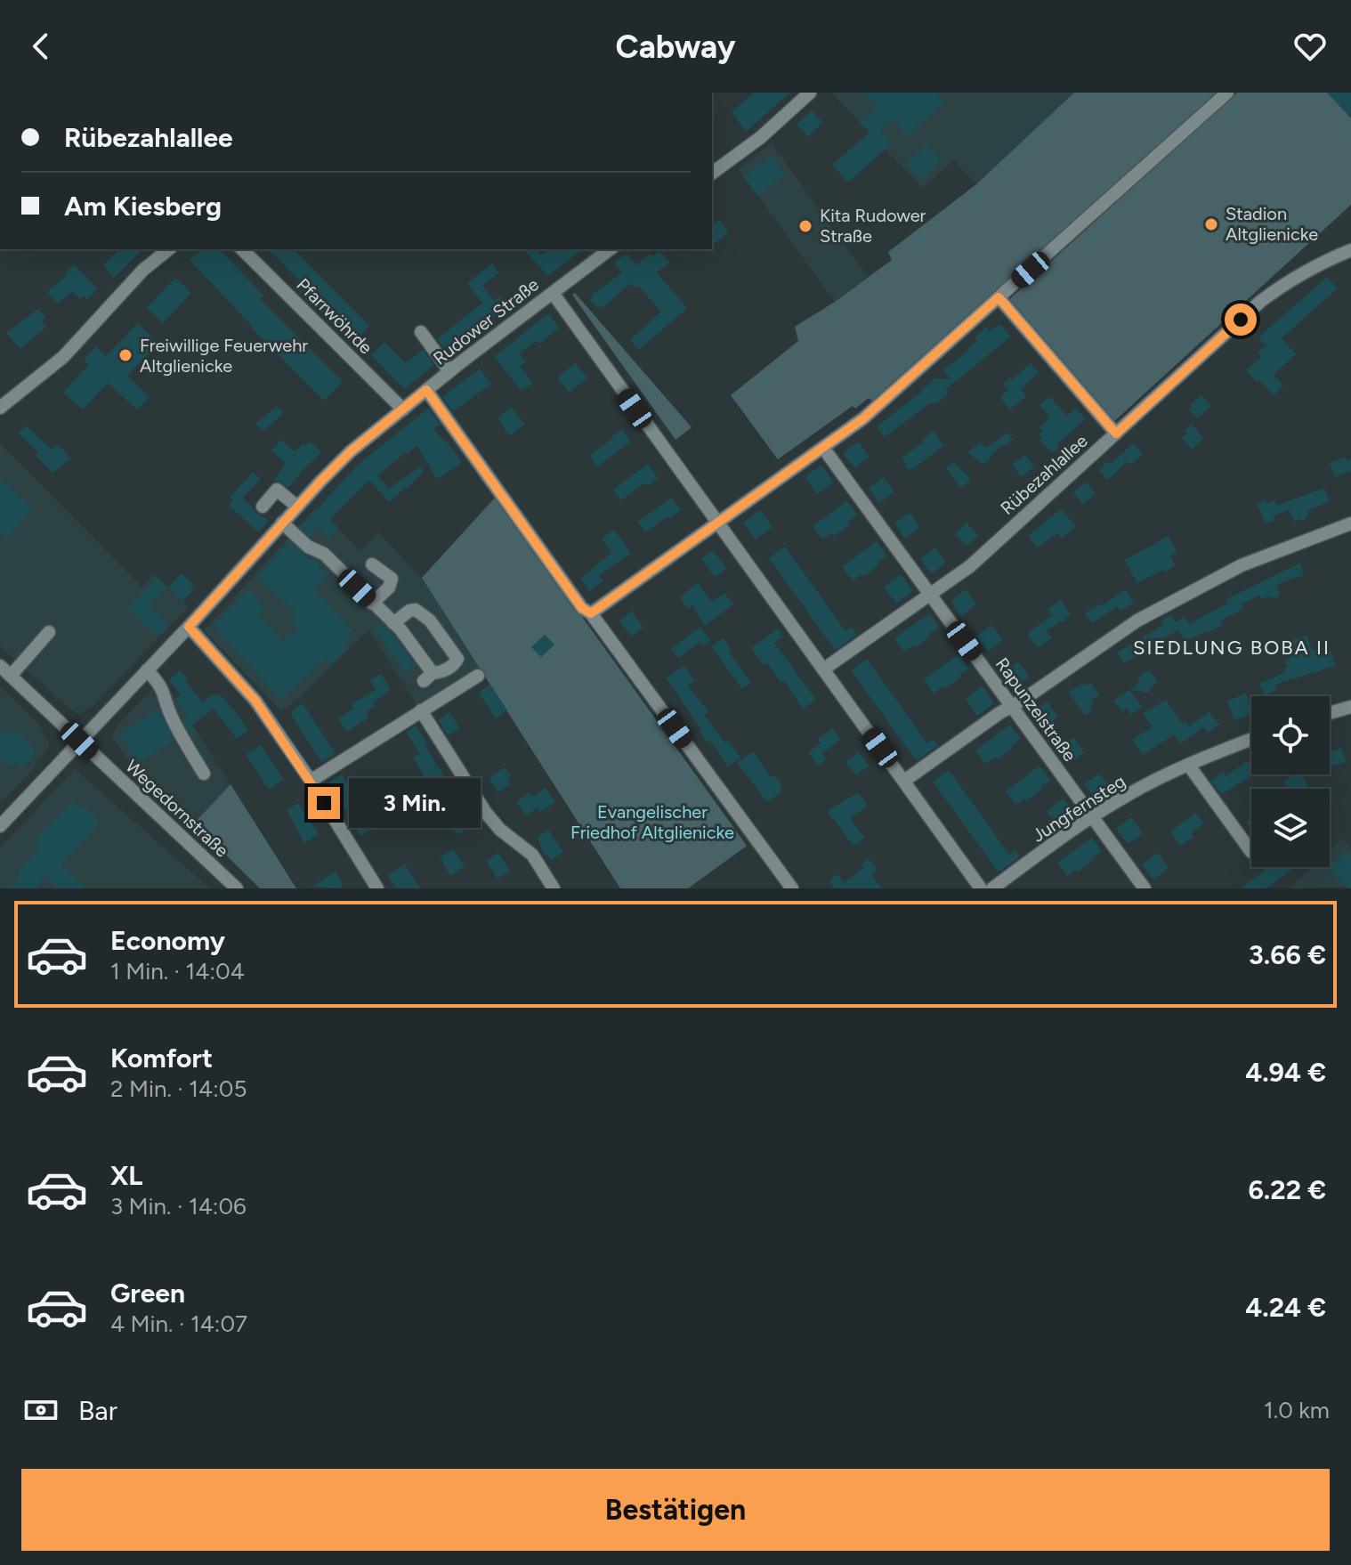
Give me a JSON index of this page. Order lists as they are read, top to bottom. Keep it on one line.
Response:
{"streets":{"street":["Pfarrwöhrde","Rudower Straße","Rübezahlallee","Rapunzelstraße","Wegedornstraße","Jungfernsteg"]},"crossings":[["Pfarrwöhrde","Rudower Straße"],["Rudower Straße","Wegedornstraße"],["Rübezahlallee","Rapunzelstraße"],["Rapunzelstraße","Jungfernsteg"]],"districts":["SIEDLUNG BOBA II"],"parks":["Evangelischer Friedhof Altglienicke"],"places":["Stadion Altglienicke","Kita Rudower Straße","Freiwillige Feuerwehr Altglienicke"],"page":{"header":"Cabway","banner":["Rübezahlallee","Am Kiesberg"],"bubble":"3 Min.","list":[{"name":"Economy","note":"1 Min. · 14:04","value":"3.66 €"},{"name":"Komfort","note":"2 Min. · 14:05","value":"4.94 €"},{"name":"XL","note":"3 Min. · 14:06","value":"6.22 €"},{"name":"Green","note":"4 Min. · 14:07","value":"4.24 €"}],"pay":["Bar","1.0 km"],"buttons":"Bestätigen"}}
